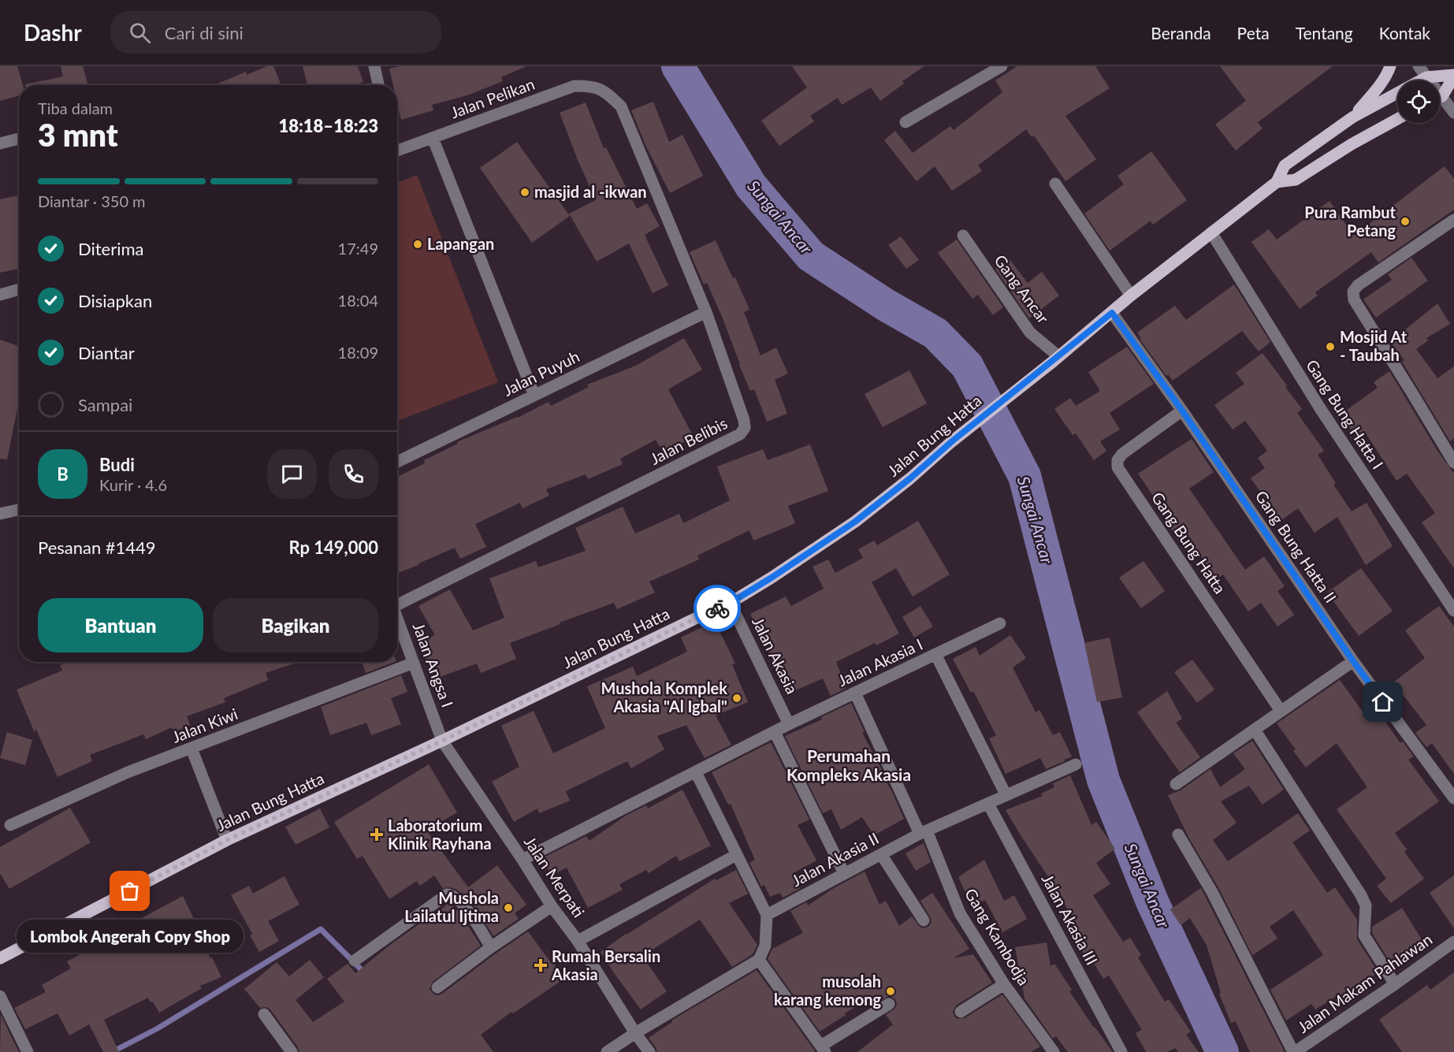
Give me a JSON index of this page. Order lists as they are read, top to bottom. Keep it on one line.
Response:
{"streets":{"main road":["Jalan Bung Hatta"],"street":["Jalan Pelikan","Gang Ancar","Jalan Puyuh","Gang Bung Hatta I","Jalan Belibis","Gang Bung Hatta","Gang Bung Hatta II","Jalan Akasia","Jalan Akasia I","Jalan Angsa I","Jalan Kiwi","Jalan Akasia II","Jalan Merpati","Jalan Akasia III","Gang Kambodja","Jalan Makam Pahlawan"]},"crossings":[["Jalan Pelikan","Jalan Belibis"],["Gang Ancar","Jalan Bung Hatta"],["Jalan Puyuh","Jalan Belibis"],["Gang Bung Hatta I","Jalan Bung Hatta"],["Jalan Bung Hatta","Gang Bung Hatta II"],["Jalan Bung Hatta","Jalan Akasia"],["Jalan Bung Hatta","Jalan Angsa I"],["Jalan Bung Hatta","Jalan Merpati"],["Gang Bung Hatta","Gang Bung Hatta II"],["Jalan Akasia","Jalan Akasia I"],["Jalan Akasia I","Jalan Merpati"],["Jalan Angsa I","Jalan Kiwi"],["Jalan Angsa I","Jalan Merpati"],["Jalan Akasia II","Jalan Akasia III"],["Jalan Akasia II","Gang Kambodja"]],"districts":["Perumahan Kompleks Akasia"],"water":["Sungai Ancar"],"places":{"other":["masjid al -ikwan","Pura Rambut Petang","Lapangan","Mosjid At - Taubah","Mushola Komplek Akasia \"Al Igbal\"","Lombok Angerah Copy Shop","Mushola Lailatul Ijtima","musolah karang kemong"],"health":["Laboratorium Klinik Rayhana","Rumah Bersalin Akasia"]},"page":{"header":"Dashr","search":"Cari di sini","nav":["Beranda","Peta","Tentang","Kontak"],"heading":["3 mnt","Tiba dalam","18:18–18:23"],"panel":["Budi","Kurir · 4.6","Pesanan #1449","Rp 149,000"],"bar":"Diantar · 350 m","list":[["Diterima","17:49"],["Disiapkan","18:04"],["Diantar","18:09"],"Sampai"],"round":"B","buttons":["Bantuan","Bagikan"],"bubble":"Lombok Angerah Copy Shop"}}
